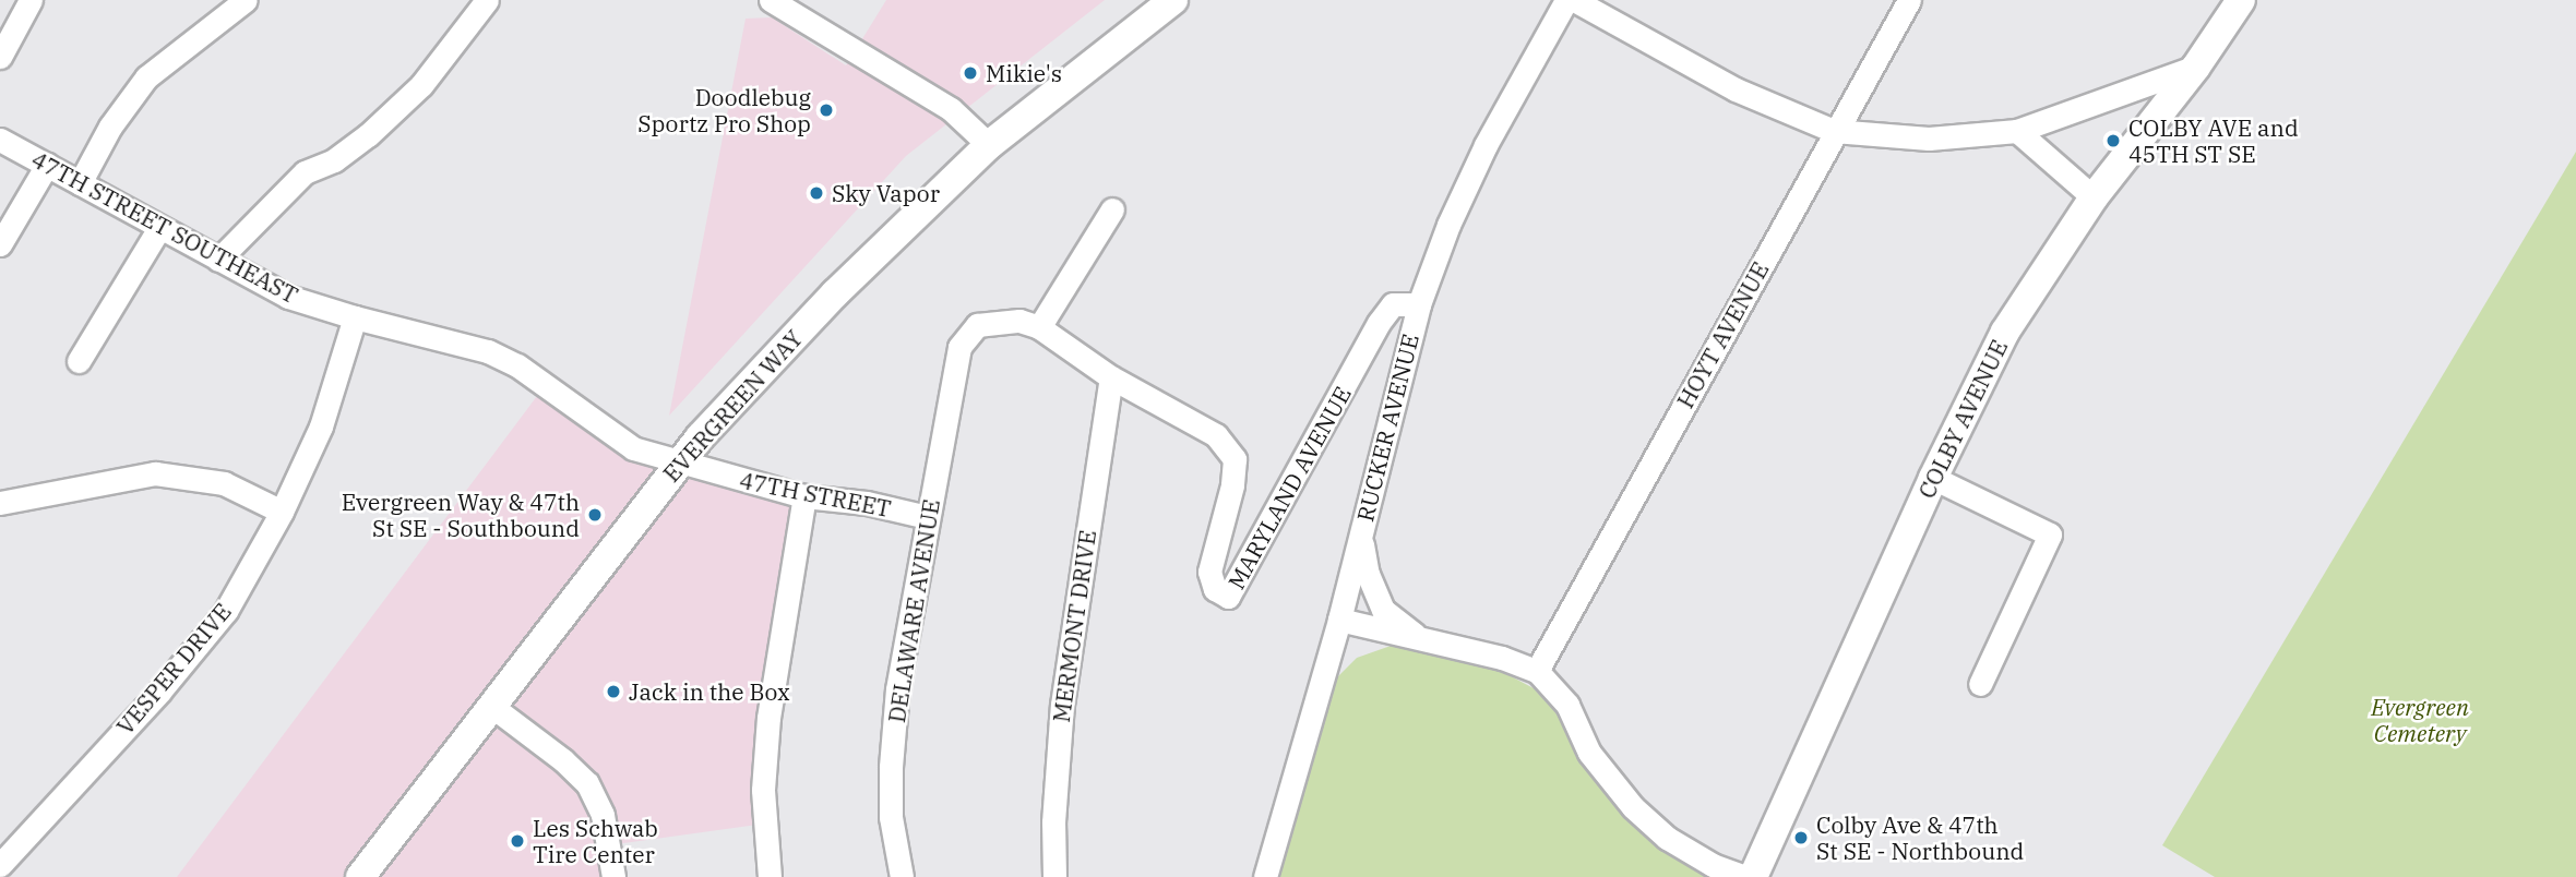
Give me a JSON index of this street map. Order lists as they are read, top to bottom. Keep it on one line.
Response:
{"streets":{"main road":["EVERGREEN WAY","COLBY AVENUE"],"street":["47TH STREET SOUTHEAST","HOYT AVENUE","RUCKER AVENUE","MARYLAND AVENUE","47TH STREET","DELAWARE AVENUE","MERMONT DRIVE","VESPER DRIVE"]},"crossings":[["47TH STREET SOUTHEAST","47TH STREET"],["47TH STREET SOUTHEAST","VESPER DRIVE"],["EVERGREEN WAY","47TH STREET"],["RUCKER AVENUE","MARYLAND AVENUE"],["MARYLAND AVENUE","DELAWARE AVENUE"],["MARYLAND AVENUE","MERMONT DRIVE"],["47TH STREET","DELAWARE AVENUE"]],"parks":["Evergreen Cemetery"],"places":["Mikie's","Doodlebug Sportz Pro Shop","COLBY AVE and 45TH ST SE","Sky Vapor","Evergreen Way & 47th St SE - Southbound","Jack in the Box","Colby Ave & 47th St SE - Northbound","Les Schwab Tire Center"]}
